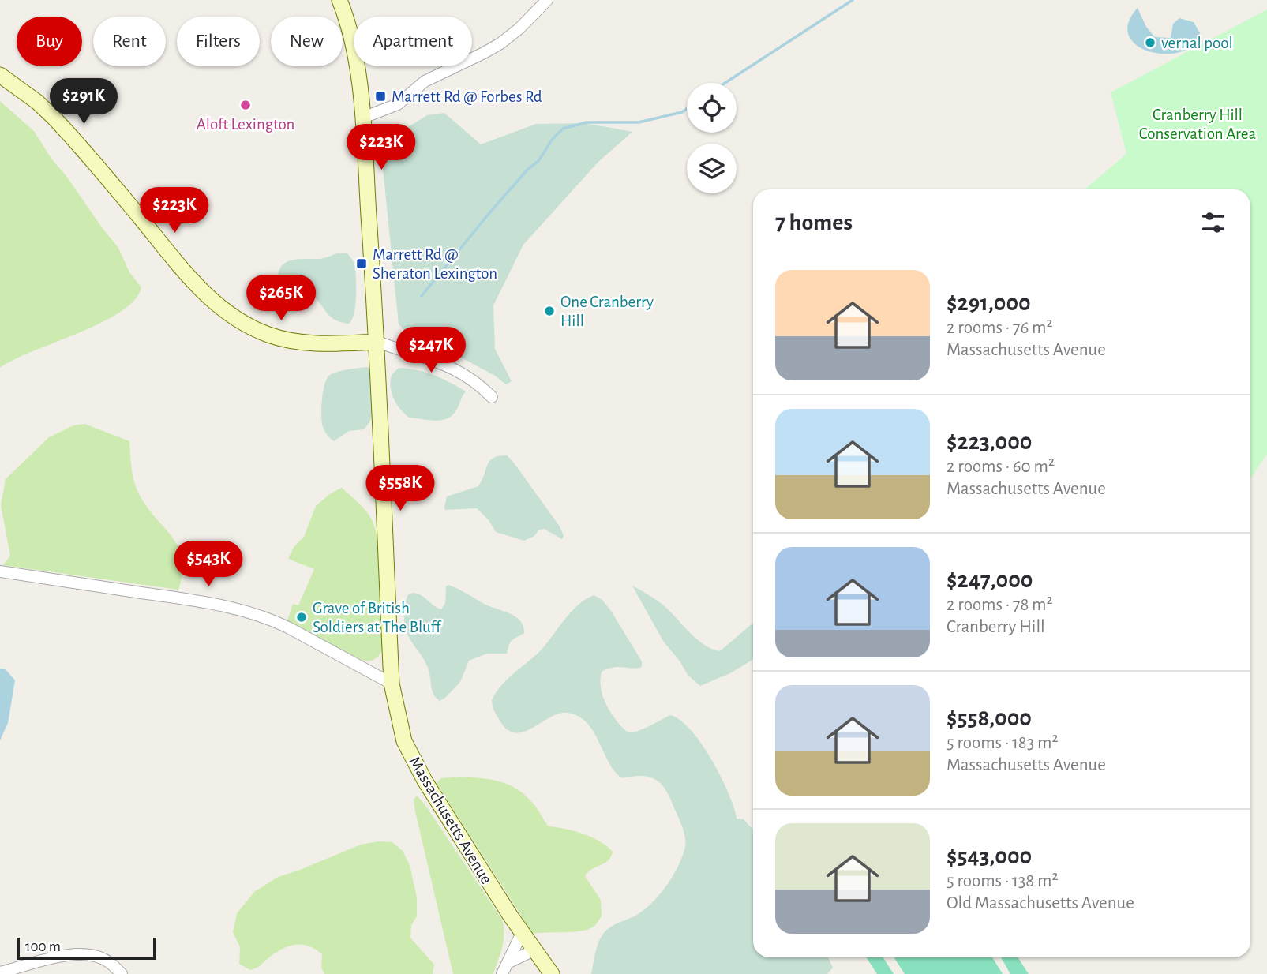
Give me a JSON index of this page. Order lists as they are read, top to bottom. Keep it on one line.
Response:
{"streets":{"main road":["Massachusetts Avenue"]},"parks":["Cranberry Hill Conservation Area"],"places":{"other":["vernal pool","Aloft Lexington","One Cranberry Hill","Grave of British Soldiers at The Bluff"],"transit":["Marrett Rd @ Forbes Rd","Marrett Rd @ Sheraton Lexington"]},"scale_bar":"100 m","page":{"chip":["Buy","Rent","Filters","New","Apartment"],"price":["$291K","$223K","$223K","$265K","$247K","$558K","$543K"],"heading":"7 homes","list":[{"name":"$291,000","note":"2 rooms · 76 m² · Massachusetts Avenue"},{"name":"$223,000","note":"2 rooms · 60 m² · Massachusetts Avenue"},{"name":"$247,000","note":"2 rooms · 78 m² · Cranberry Hill"},{"name":"$558,000","note":"5 rooms · 183 m² · Massachusetts Avenue"},{"name":"$543,000","note":"5 rooms · 138 m² · Old Massachusetts Avenue"}],"scale":"100 m"}}
